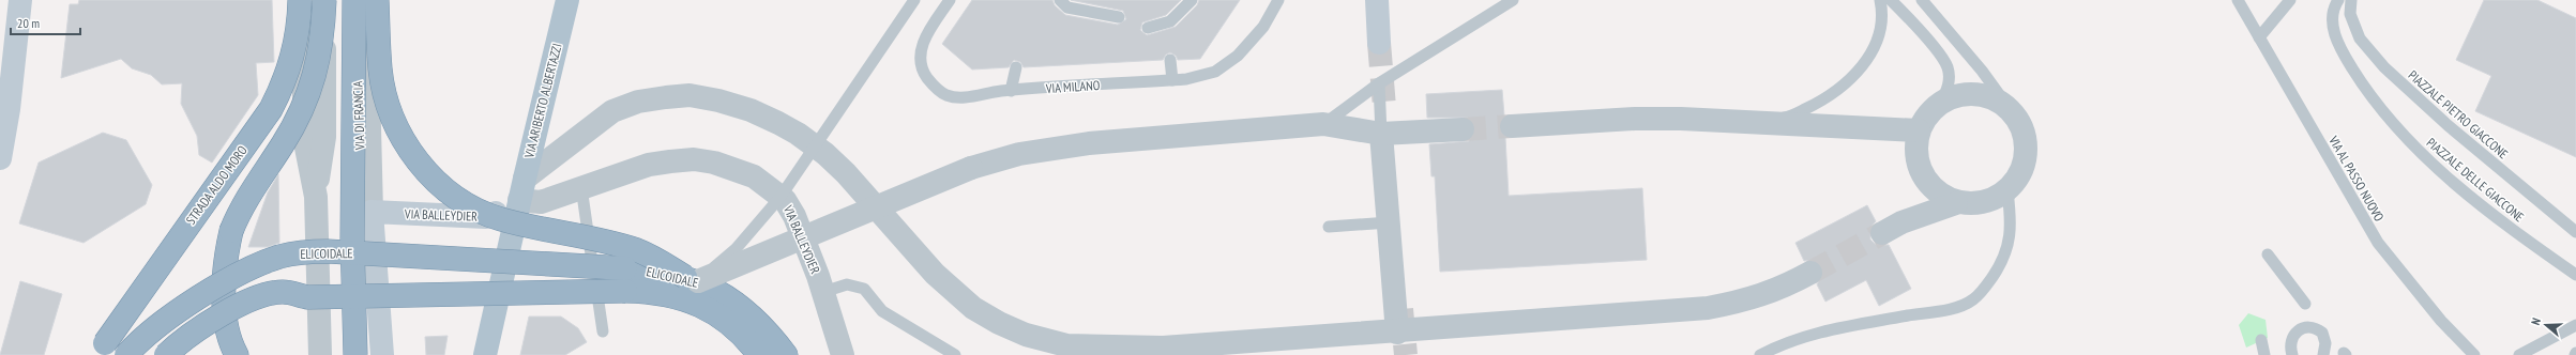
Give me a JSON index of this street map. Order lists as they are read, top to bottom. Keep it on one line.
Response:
{"streets":{"highway":["STRADA ALDO MORO","ELICOIDALE"],"main road":["VIA ARIBERTO ALBERTAZZI","VIA DI FRANCIA","VIA BALLEYDIER"],"lane":["VIA MILANO","PIAZZALE PIETRO GIACCONE","VIA AL PASSO NUOVO","PIAZZALE DELLE GIACCONE"]},"crossings":[["VIA ARIBERTO ALBERTAZZI","VIA BALLEYDIER"],["VIA DI FRANCIA","VIA BALLEYDIER"]],"scale_bar":"20 m","north":"left"}
